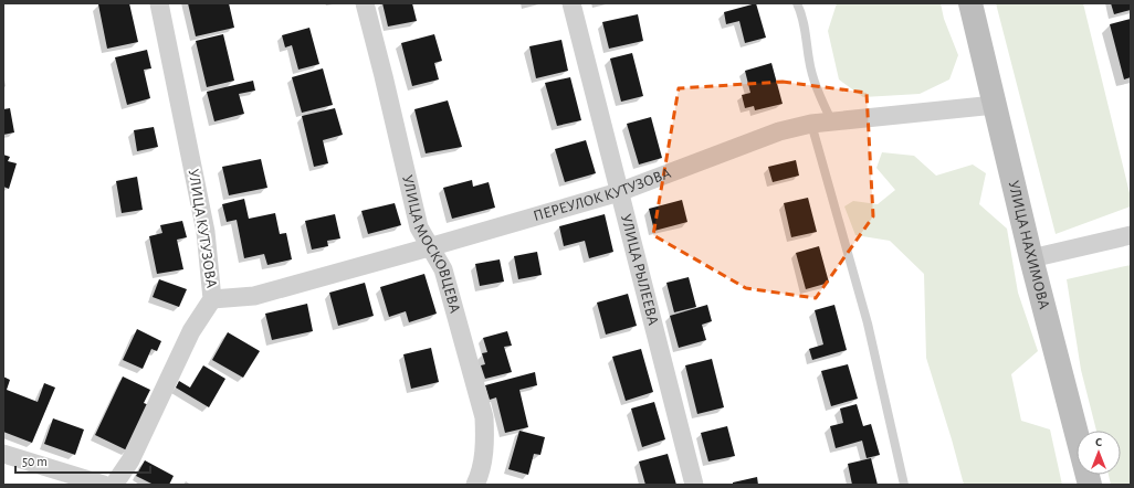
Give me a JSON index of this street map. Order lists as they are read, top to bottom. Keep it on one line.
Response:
{"streets":{"main road":["УЛИЦА НАХИМОВА"],"street":["ПЕРЕУЛОК КУТУЗОВА","УЛИЦА КУТУЗОВА","УЛИЦА МОСКОВЦЕВА","УЛИЦА РЫЛЕЕВА"]},"crossings":[["ПЕРЕУЛОК КУТУЗОВА","УЛИЦА КУТУЗОВА"],["ПЕРЕУЛОК КУТУЗОВА","УЛИЦА МОСКОВЦЕВА"],["ПЕРЕУЛОК КУТУЗОВА","УЛИЦА НАХИМОВА"],["ПЕРЕУЛОК КУТУЗОВА","УЛИЦА РЫЛЕЕВА"]],"scale_bar":"50 m","north":"top"}
